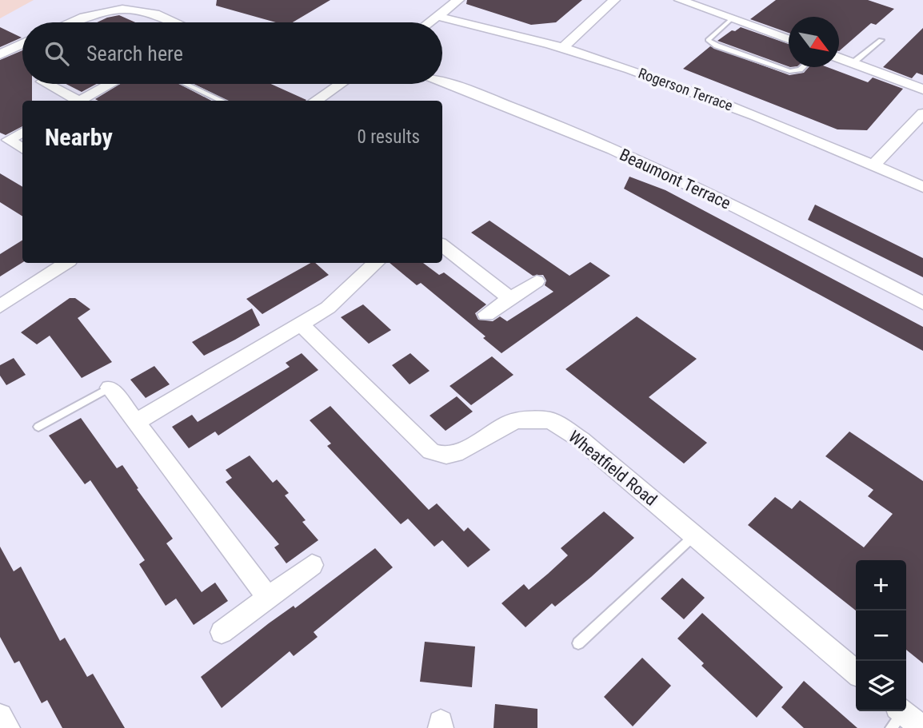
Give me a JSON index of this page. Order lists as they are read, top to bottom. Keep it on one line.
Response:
{"streets":{"street":["Rogerson Terrace","Beaumont Terrace","Wheatfield Road"]},"north":"bottom right","page":{"search":"Search here","heading":["Nearby","0 results"],"map_buttons":["+","−"]}}
